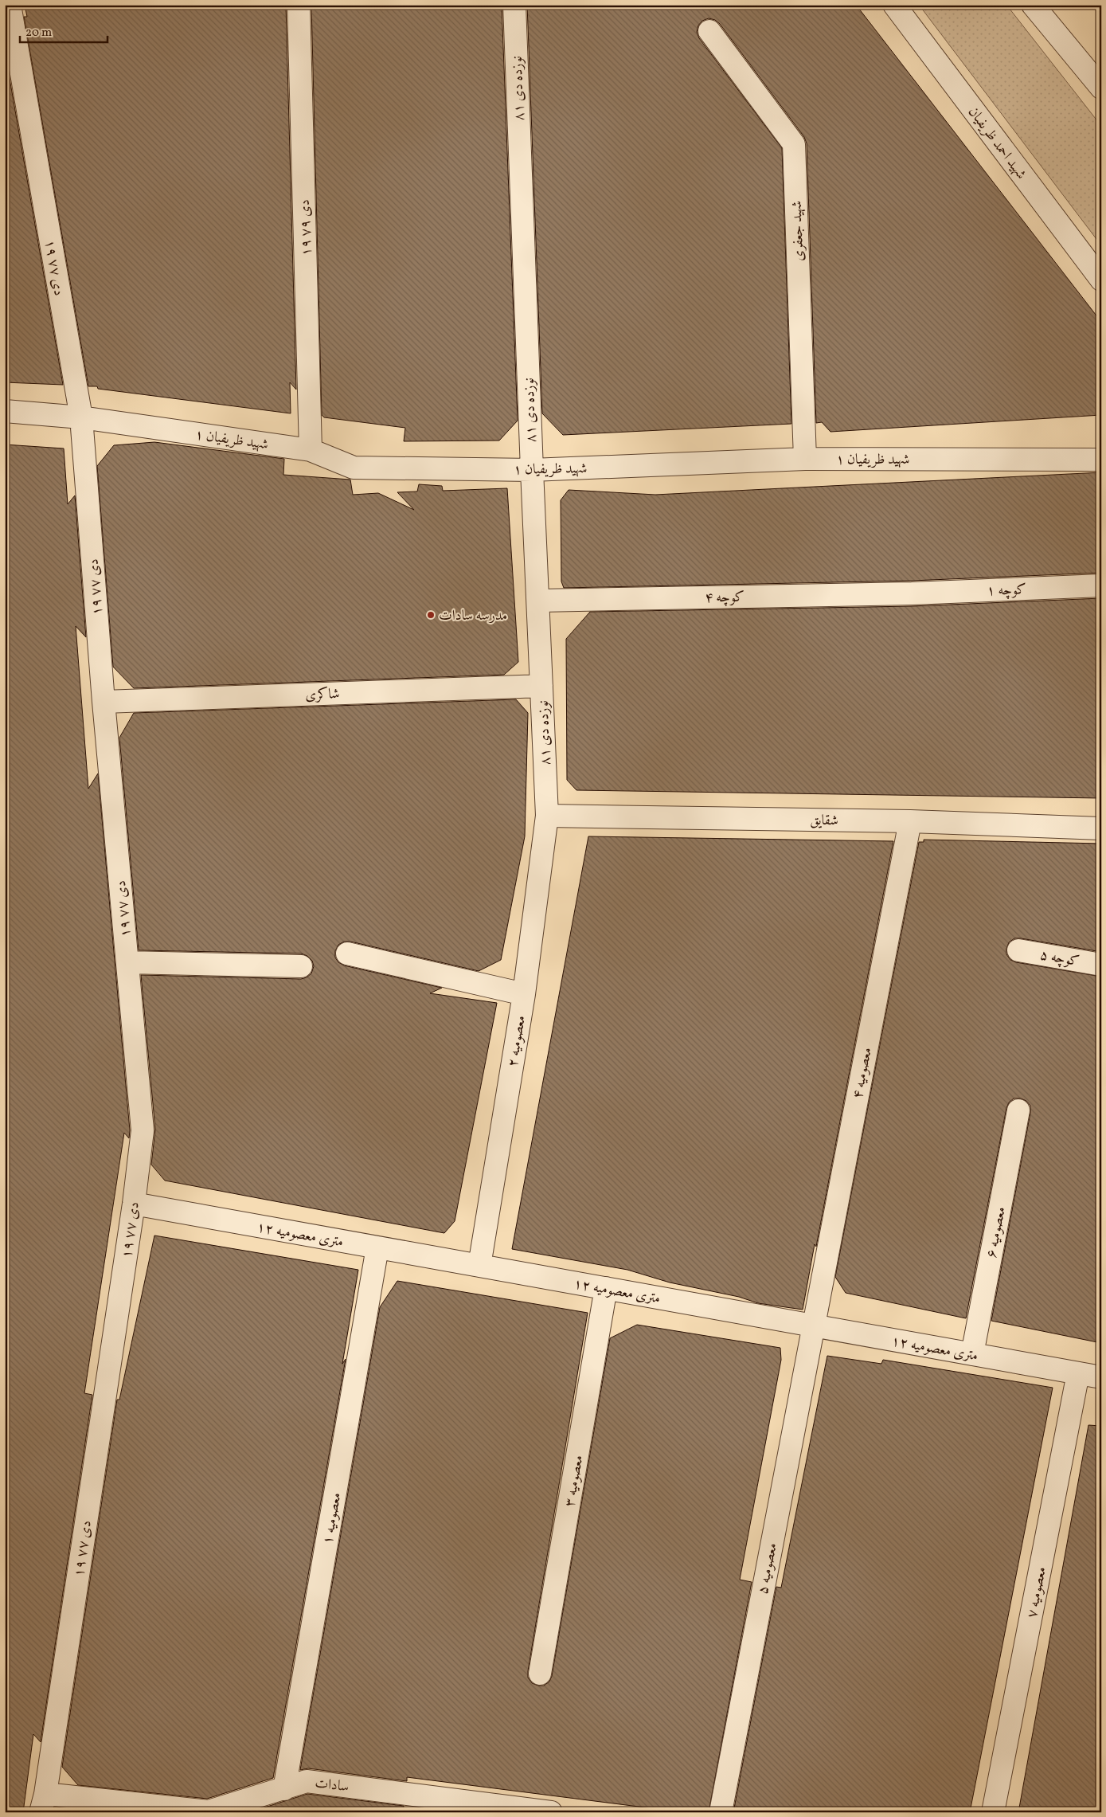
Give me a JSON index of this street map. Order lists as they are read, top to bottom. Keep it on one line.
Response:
{"streets":{"street":["نوزده دی ۸۱","شهید احمد ظریفیان","۱۹ دی ۷۹","شهید جعفری","۱۹ دی ۷۷","شهید ظریفیان ۱","کوچه ۱","کوچه ۴","شاکری","شقایق","کوچه ۵","معصومیه ۲","معصومیه ۴","معصومیه ۶","۱۲ متری معصومیه","معصومیه ۳","معصومیه ۱","معصومیه ۵","معصومیه ۷","سادات"]},"crossings":[["نوزده دی ۸۱","شهید ظریفیان ۱"],["نوزده دی ۸۱","کوچه ۴"],["نوزده دی ۸۱","شاکری"],["نوزده دی ۸۱","شقایق"],["نوزده دی ۸۱","معصومیه ۲"],["۱۹ دی ۷۹","شهید ظریفیان ۱"],["شهید جعفری","شهید ظریفیان ۱"],["۱۹ دی ۷۷","شهید ظریفیان ۱"],["۱۹ دی ۷۷","شاکری"],["۱۹ دی ۷۷","۱۲ متری معصومیه"],["۱۹ دی ۷۷","سادات"],["کوچه ۱","کوچه ۴"],["شقایق","معصومیه ۲"],["شقایق","معصومیه ۴"],["معصومیه ۲","۱۲ متری معصومیه"],["معصومیه ۴","۱۲ متری معصومیه"],["معصومیه ۴","معصومیه ۵"],["معصومیه ۶","۱۲ متری معصومیه"],["۱۲ متری معصومیه","معصومیه ۳"],["۱۲ متری معصومیه","معصومیه ۱"],["۱۲ متری معصومیه","معصومیه ۵"],["۱۲ متری معصومیه","معصومیه ۷"],["معصومیه ۱","سادات"]],"places":["مدرسه سادات"],"scale_bar":"20 m"}
